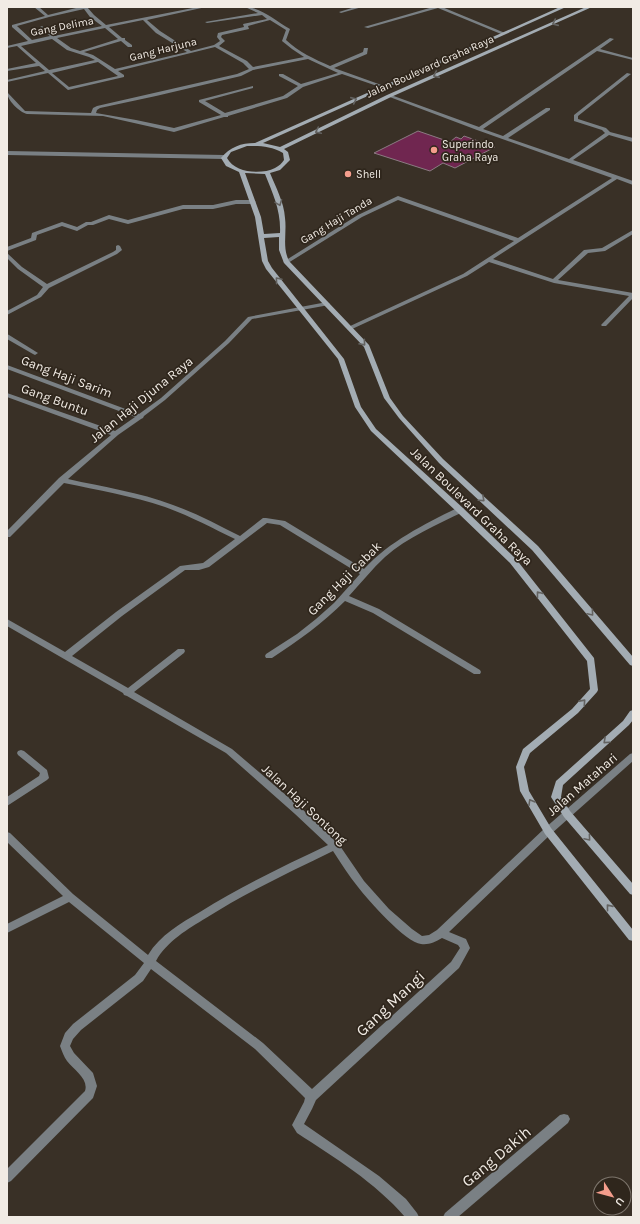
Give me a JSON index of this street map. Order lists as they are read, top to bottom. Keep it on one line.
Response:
{"streets":{"main road":["Jalan Boulevard Graha Raya"],"street":["Gang Delima","Gang Harjuna","Gang Haji Tanda","Gang Haji Sarim","Gang Buntu","Jalan Haji Djuna Raya","Gang Haji Cabak","Jalan Matahari","Jalan Haji Sontong","Gang Mangi","Gang Dakih"]},"crossings":[["Jalan Boulevard Graha Raya","Gang Haji Tanda"],["Jalan Boulevard Graha Raya","Jalan Haji Djuna Raya"],["Jalan Boulevard Graha Raya","Gang Haji Cabak"],["Jalan Boulevard Graha Raya","Jalan Matahari"],["Jalan Boulevard Graha Raya","Jalan Haji Sontong"],["Gang Haji Sarim","Jalan Haji Djuna Raya"],["Gang Buntu","Jalan Haji Djuna Raya"],["Jalan Matahari","Jalan Haji Sontong"],["Jalan Haji Sontong","Gang Mangi"]],"places":["Superindo Graha Raya","Shell"],"north":"bottom right"}
